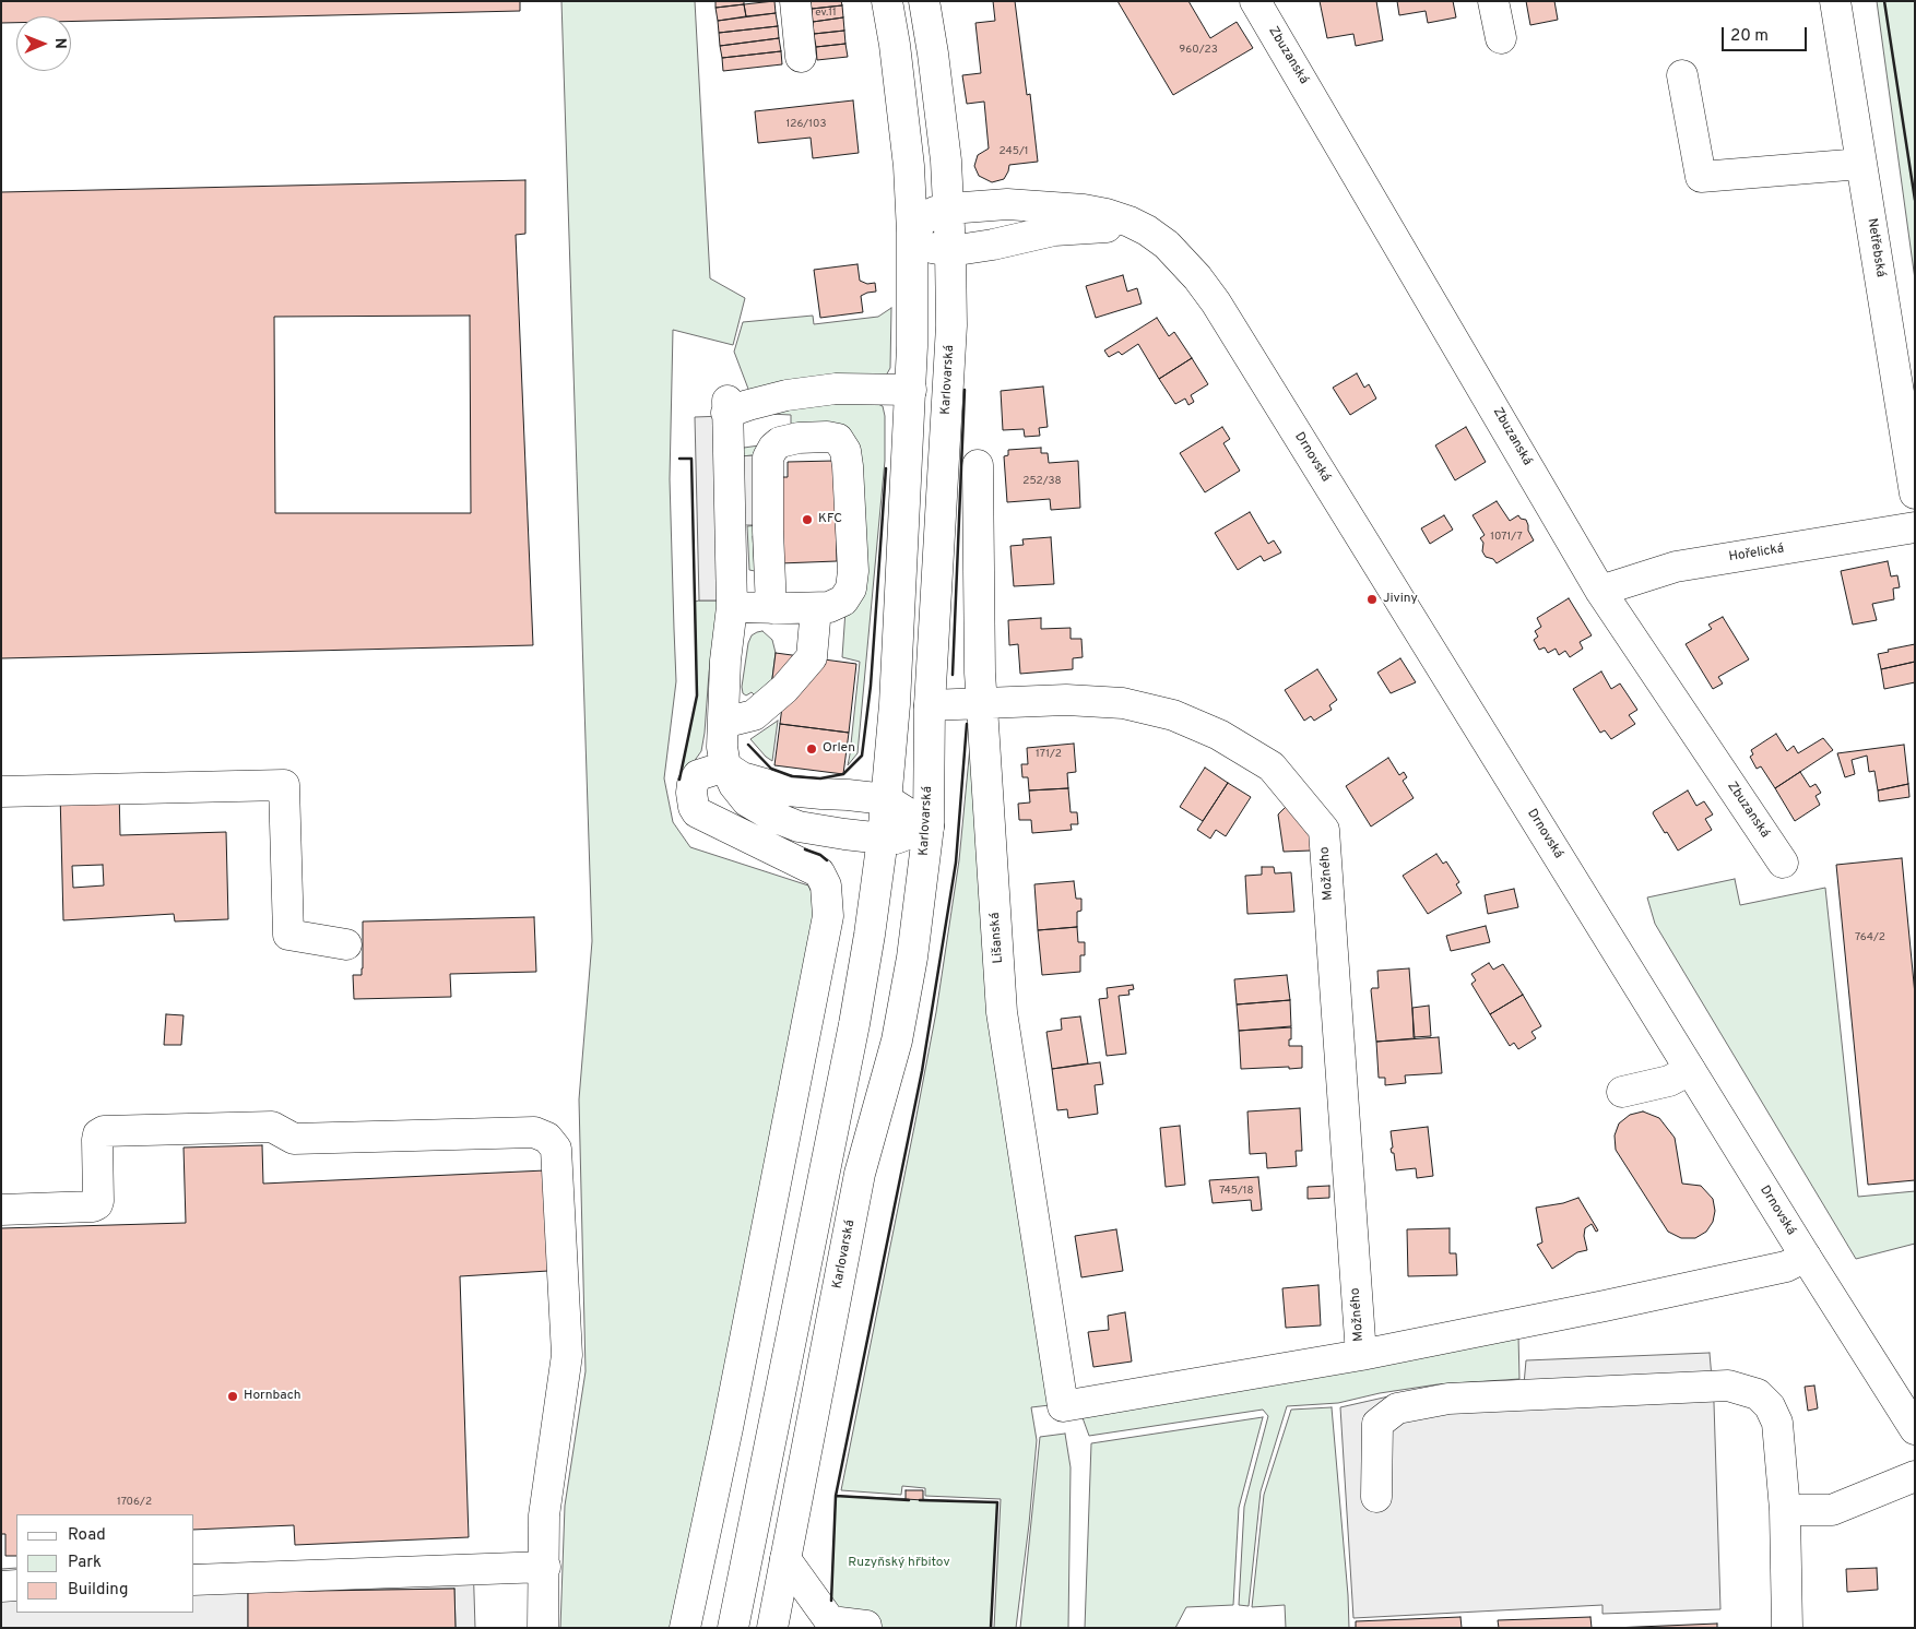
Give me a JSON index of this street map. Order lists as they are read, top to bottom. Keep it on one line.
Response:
{"streets":{"street":["Zbuzanská","Netřebská","Karlovarská","Drnovská","Hořelická","Možného","Lišanská"]},"crossings":[["Zbuzanská","Hořelická"],["Karlovarská","Drnovská"],["Karlovarská","Možného"],["Drnovská","Možného"],["Možného","Lišanská"]],"parks":["Ruzyňský hřbitov"],"places":["KFC","Jiviny","Orlen","Hornbach"],"house_numbers":["ev.11","960/23","126/103","245/1","252/38","1071/7","171/2","764/2","745/18","1706/2"],"legend":["Road","Park","Building"],"scale_bar":"20 m","north":"right"}
